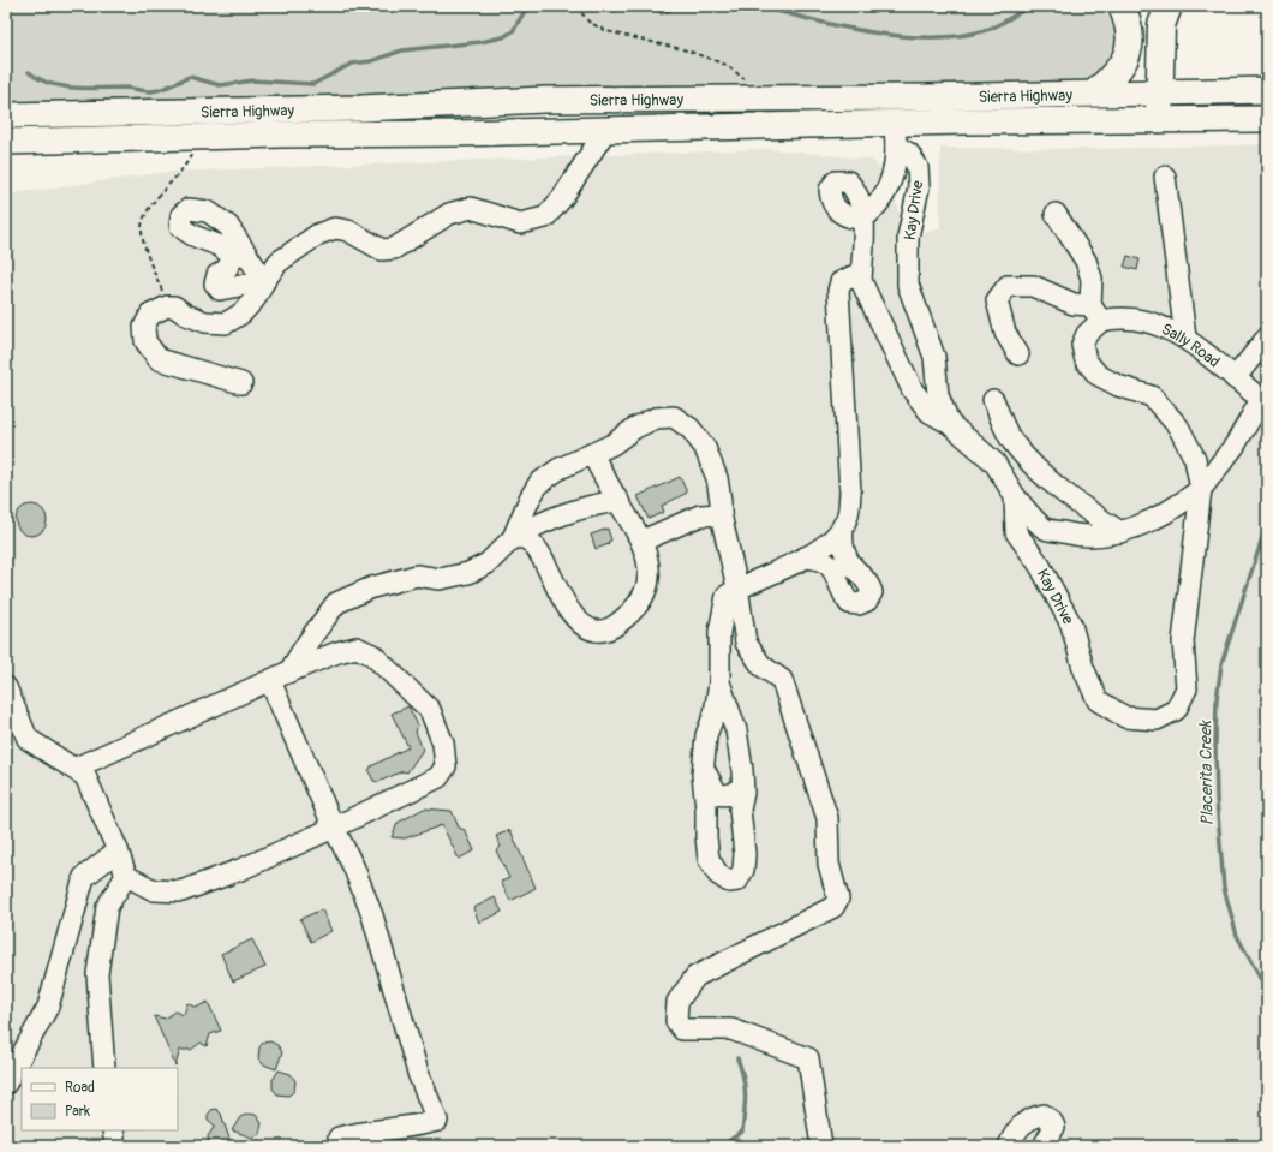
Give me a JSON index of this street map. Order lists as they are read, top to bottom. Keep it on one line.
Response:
{"streets":{"main road":["Sierra Highway"],"street":["Kay Drive","Sally Road"]},"crossings":[["Sierra Highway","Kay Drive"]],"water":["Placerita Creek"],"legend":["Road","Park"]}
